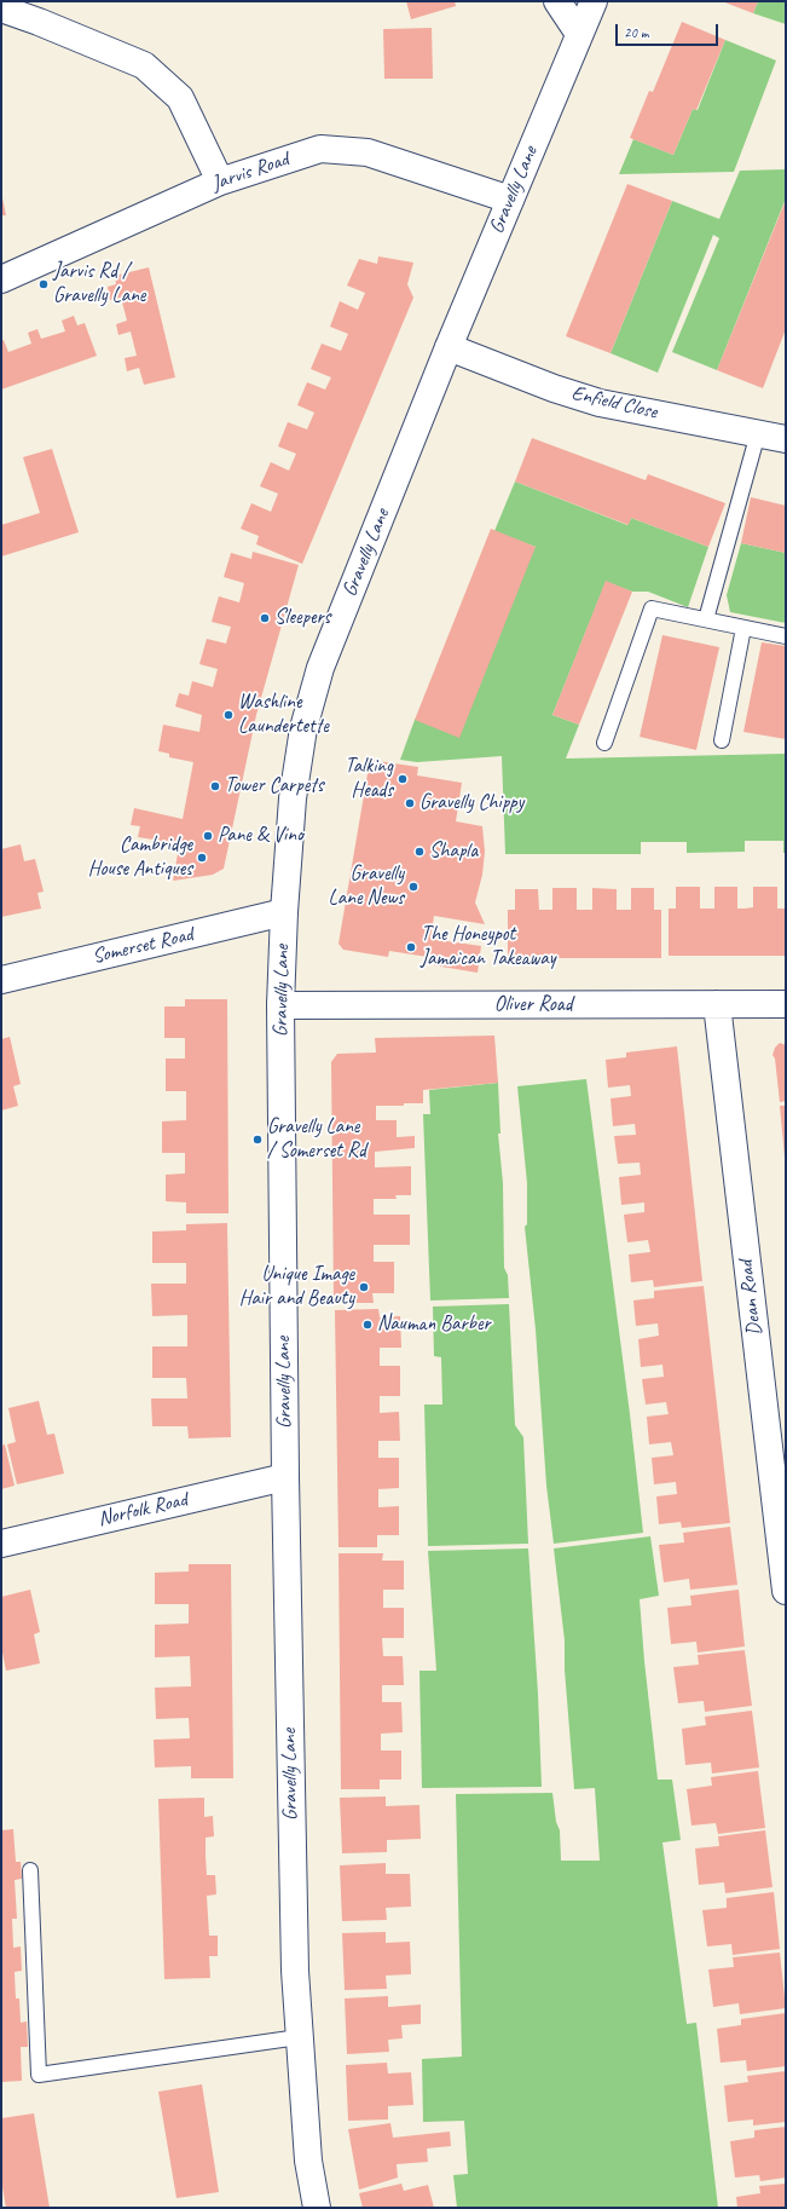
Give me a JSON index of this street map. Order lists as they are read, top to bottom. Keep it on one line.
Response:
{"streets":{"street":["Jarvis Road","Gravelly Lane","Enfield Close","Somerset Road","Oliver Road","Dean Road","Norfolk Road"]},"crossings":[["Jarvis Road","Gravelly Lane"],["Gravelly Lane","Enfield Close"],["Gravelly Lane","Somerset Road"],["Gravelly Lane","Oliver Road"],["Gravelly Lane","Norfolk Road"],["Oliver Road","Dean Road"]],"places":["Jarvis Rd / Gravelly Lane","Sleepers","Washline Laundertette","Talking Heads","Tower Carpets","Gravelly Chippy","Pane & Vino","Shapla","Cambridge House Antiques","Gravelly Lane News","The Honeypot Jamaican Takeaway","Gravelly Lane / Somerset Rd","Unique Image Hair and Beauty","Nauman Barber"],"scale_bar":"20 m"}
